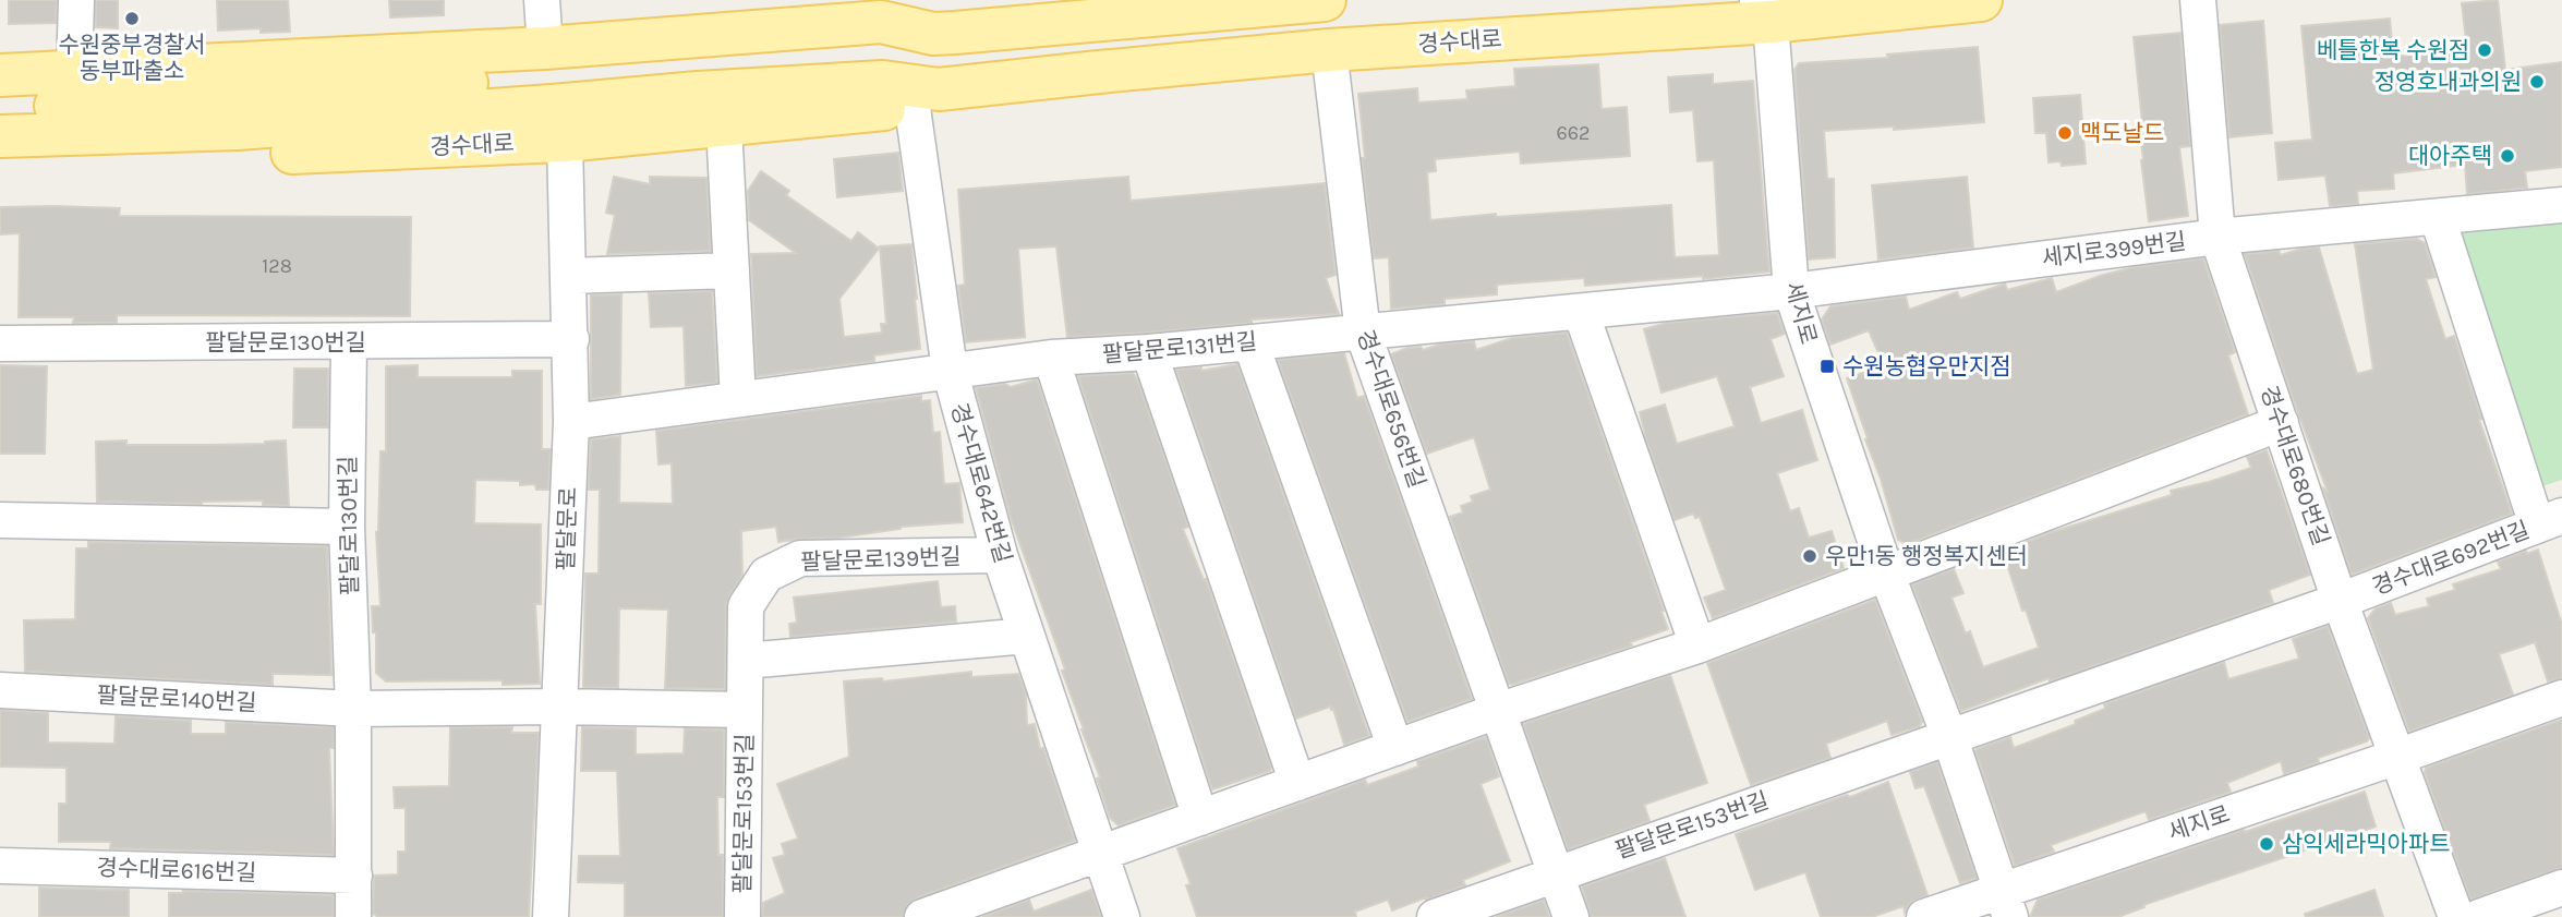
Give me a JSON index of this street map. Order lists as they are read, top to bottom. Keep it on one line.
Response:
{"streets":{"main road":["경수대로"],"street":["세지로399번길","세지로","팔달문로130번길","팔달문로131번길","경수대로656번길","경수대로680번길","경수대로642번길","팔달로130번길","팔달문로","경수대로692번길","팔달문로139번길","팔달문로140번길","팔달문로153번길","경수대로616번길"]},"crossings":[["경수대로","세지로"],["경수대로","경수대로656번길"],["경수대로","경수대로642번길"],["경수대로","팔달문로"],["세지로399번길","세지로"],["세지로399번길","팔달문로131번길"],["세지로399번길","경수대로680번길"],["세지로","팔달문로131번길"],["세지로","경수대로680번길"],["세지로","팔달문로153번길"],["팔달문로130번길","팔달로130번길"],["팔달문로130번길","팔달문로"],["팔달문로131번길","경수대로656번길"],["팔달문로131번길","경수대로642번길"],["팔달문로131번길","팔달문로"],["경수대로656번길","팔달문로153번길"],["경수대로680번길","경수대로692번길"],["경수대로642번길","팔달문로139번길"],["팔달로130번길","팔달문로140번길"],["팔달문로","팔달문로140번길"],["팔달문로139번길","팔달문로153번길"]],"places":{"other":["수원중부경찰서 동부파출소","베틀한복 수원점","정영호내과의원","맥도날드","대아주택","우만1동 행정복지센터","삼익세라믹아파트"],"transit":["수원농협우만지점"]},"house_numbers":["662","128"]}
